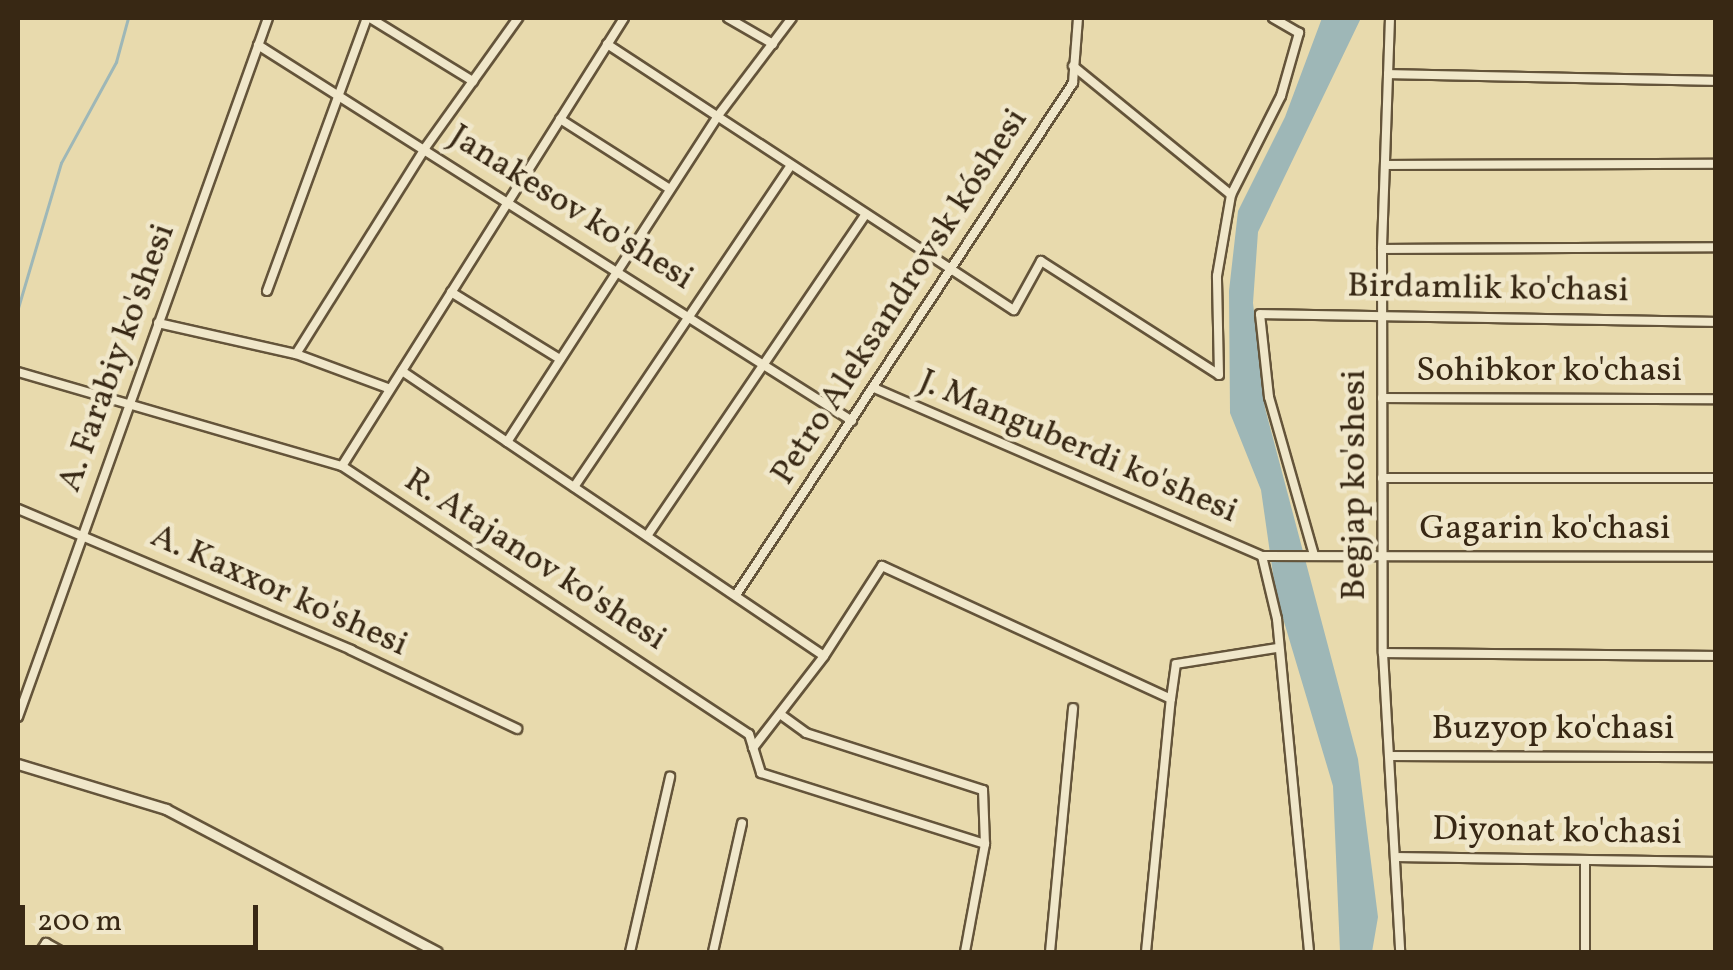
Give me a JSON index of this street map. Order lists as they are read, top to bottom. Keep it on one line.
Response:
{"streets":{"street":["Janakesov ko'shesi","Birdamlik ko'chasi","Petro Aleksandrovsk kóshesi","A. Farabiy ko'shesi","Sohibkor ko'chasi","J. Manguberdi ko'shesi","Begjap ko'shesi","Gagarin ko'chasi","R. Atajanov ko'shesi","A. Kaxxor ko'shesi","Buzyop ko'chasi","Diyonat ko'chasi"]},"crossings":[["Janakesov ko'shesi","Petro Aleksandrovsk kóshesi"],["Janakesov ko'shesi","A. Farabiy ko'shesi"],["Birdamlik ko'chasi","Begjap ko'shesi"],["Birdamlik ko'chasi","Gagarin ko'chasi"],["Petro Aleksandrovsk kóshesi","J. Manguberdi ko'shesi"],["A. Farabiy ko'shesi","R. Atajanov ko'shesi"],["A. Farabiy ko'shesi","A. Kaxxor ko'shesi"],["Sohibkor ko'chasi","Begjap ko'shesi"],["J. Manguberdi ko'shesi","Gagarin ko'chasi"],["Begjap ko'shesi","Gagarin ko'chasi"],["Begjap ko'shesi","Buzyop ko'chasi"],["Begjap ko'shesi","Diyonat ko'chasi"]],"scale_bar":"200 m"}
